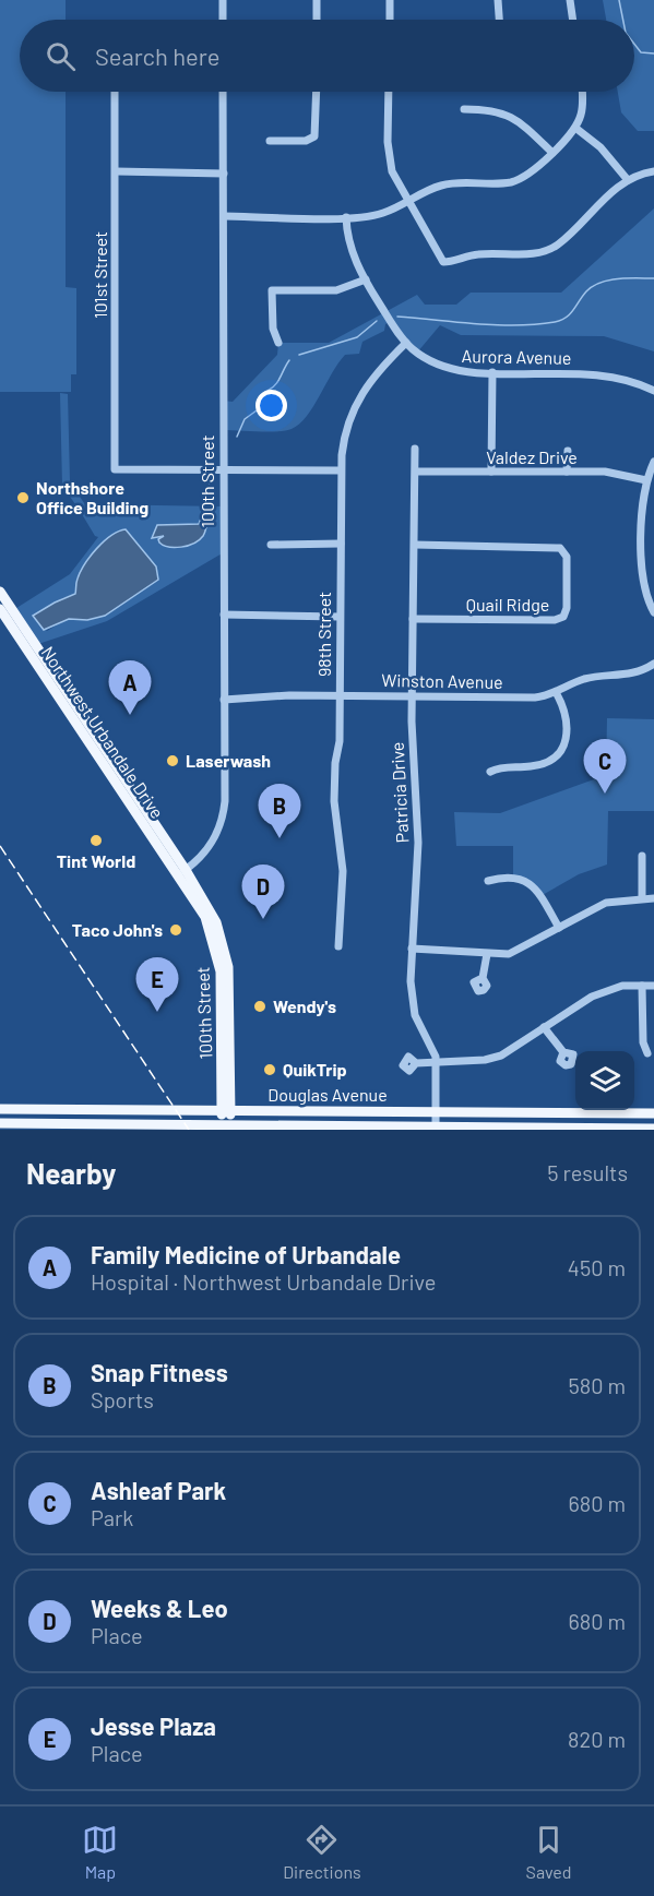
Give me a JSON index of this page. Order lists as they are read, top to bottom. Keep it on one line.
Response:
{"streets":{"main road":["100th Street","Northwest Urbandale Drive","Douglas Avenue"],"street":["101st Street","Aurora Avenue","Valdez Drive","Quail Ridge","98th Street","Winston Avenue","Patricia Drive"]},"crossings":[["101st Street","100th Street"],["Aurora Avenue","98th Street"],["Valdez Drive","Patricia Drive"],["100th Street","Winston Avenue"],["100th Street","Northwest Urbandale Drive"],["100th Street","Douglas Avenue"],["Quail Ridge","Patricia Drive"],["98th Street","Winston Avenue"],["Winston Avenue","Patricia Drive"],["Patricia Drive","Douglas Avenue"]],"places":["Northshore Office Building","Laserwash","Tint World","Taco John's","Wendy's","QuikTrip"],"page":{"search":"Search here","pins":["A","C","B","D","E"],"heading":["Nearby","5 results"],"list":[{"mark":"A","name":"Family Medicine of Urbandale","note":"Hospital · Northwest Urbandale Drive","value":"450 m"},{"mark":"B","name":"Snap Fitness","note":"Sports","value":"580 m"},{"mark":"C","name":"Ashleaf Park","note":"Park","value":"680 m"},{"mark":"D","name":"Weeks & Leo","note":"Place","value":"680 m"},{"mark":"E","name":"Jesse Plaza","note":"Place","value":"820 m"}],"nav":["Map","Directions","Saved"]}}
